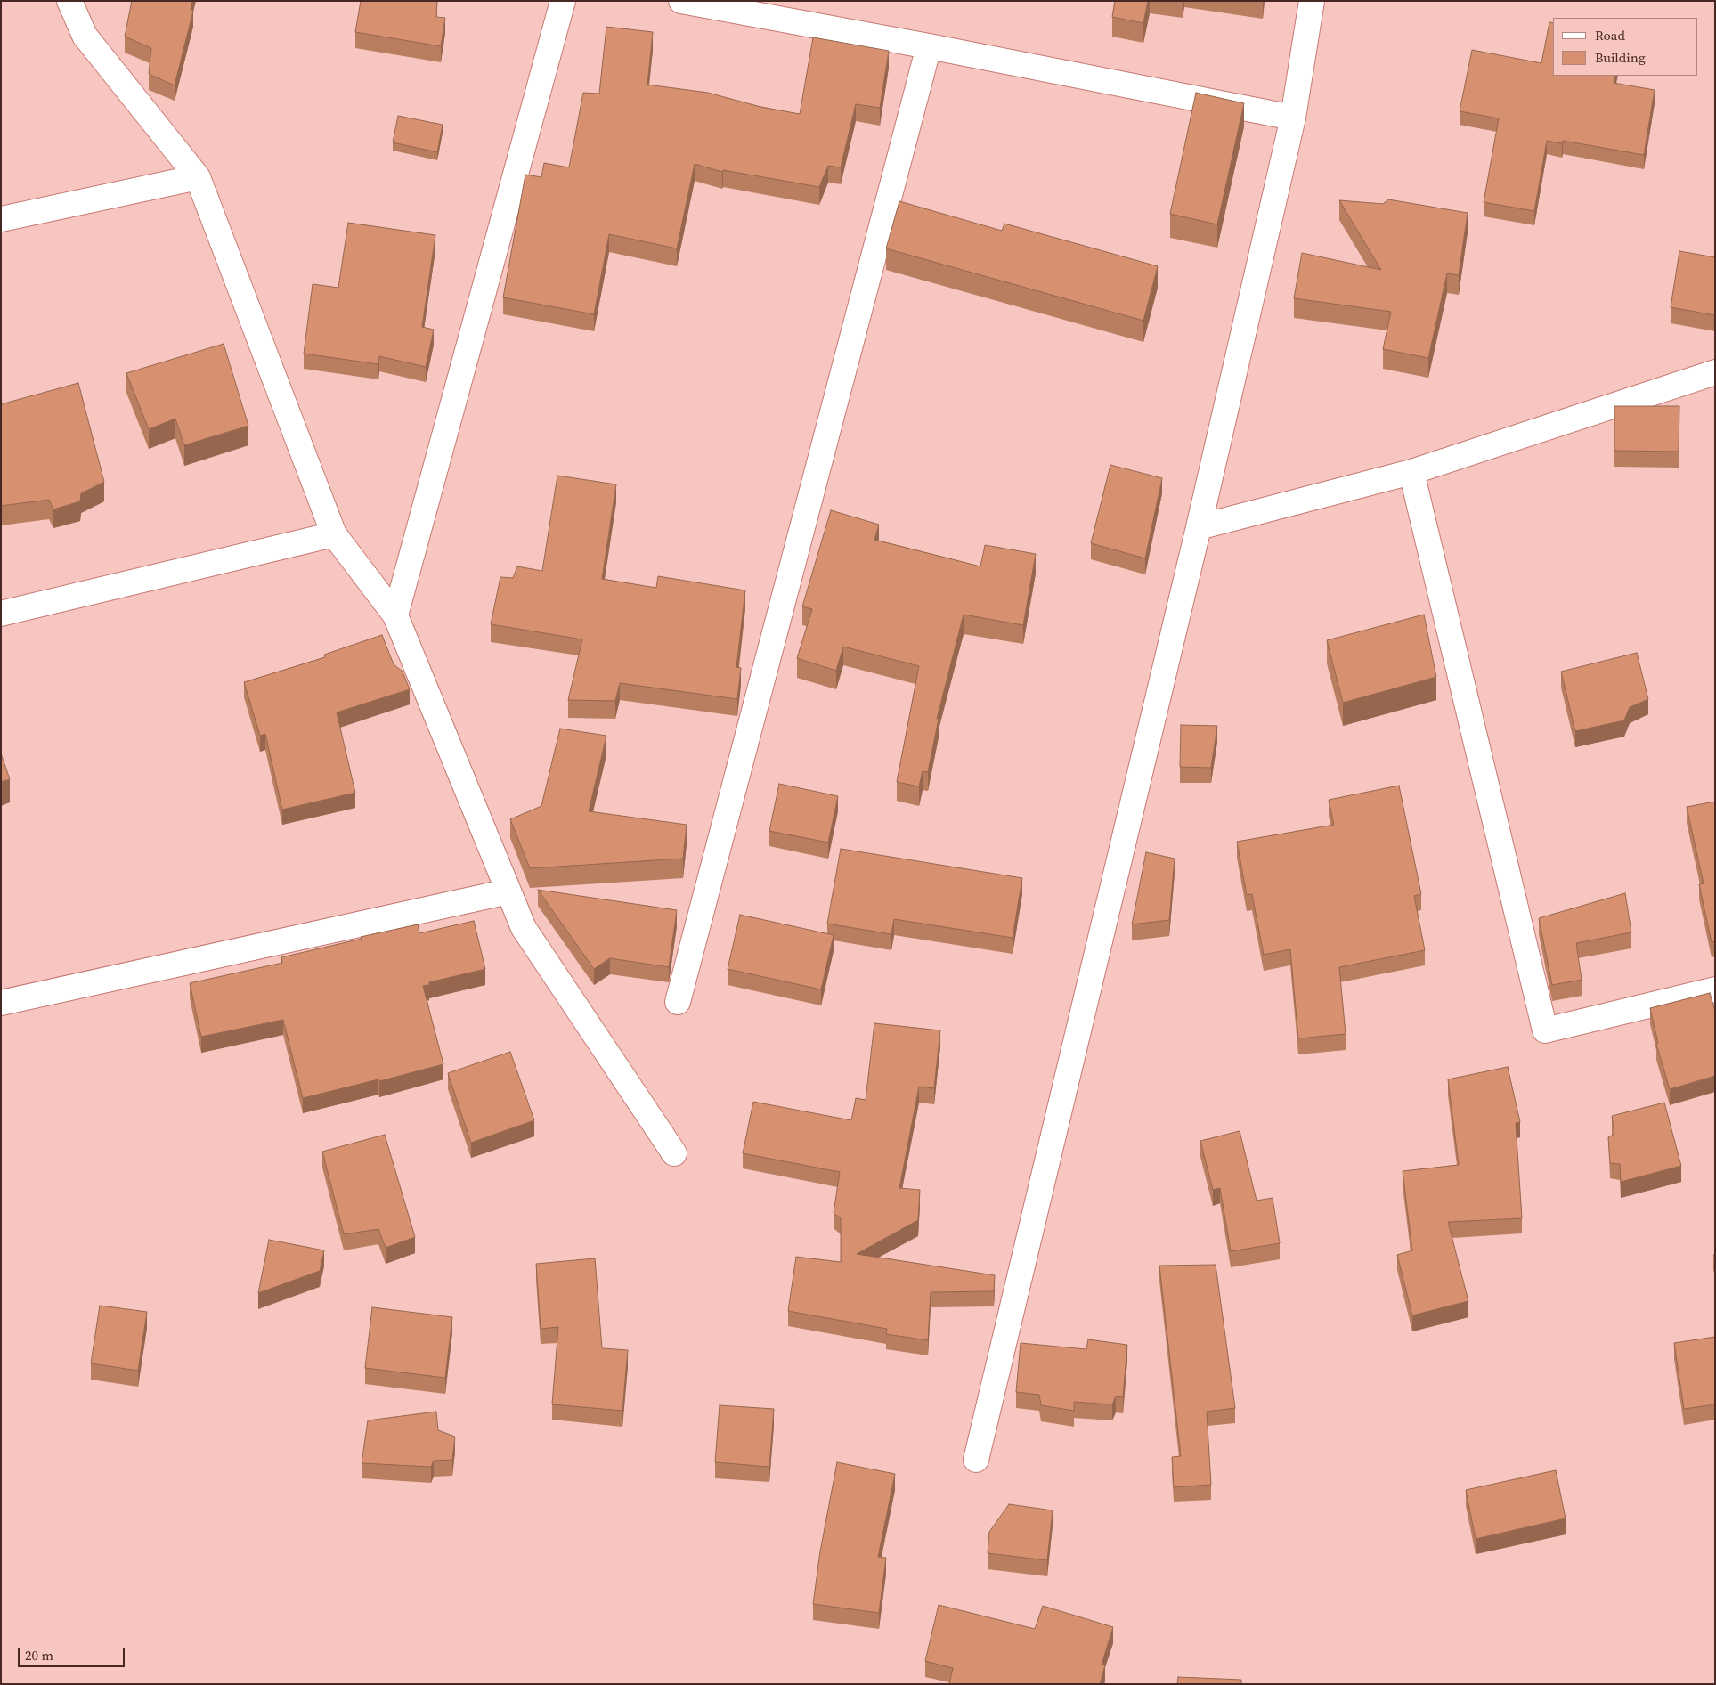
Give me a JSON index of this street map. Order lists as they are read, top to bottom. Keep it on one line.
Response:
{"legend":["Road","Building"],"scale_bar":"20 m"}
